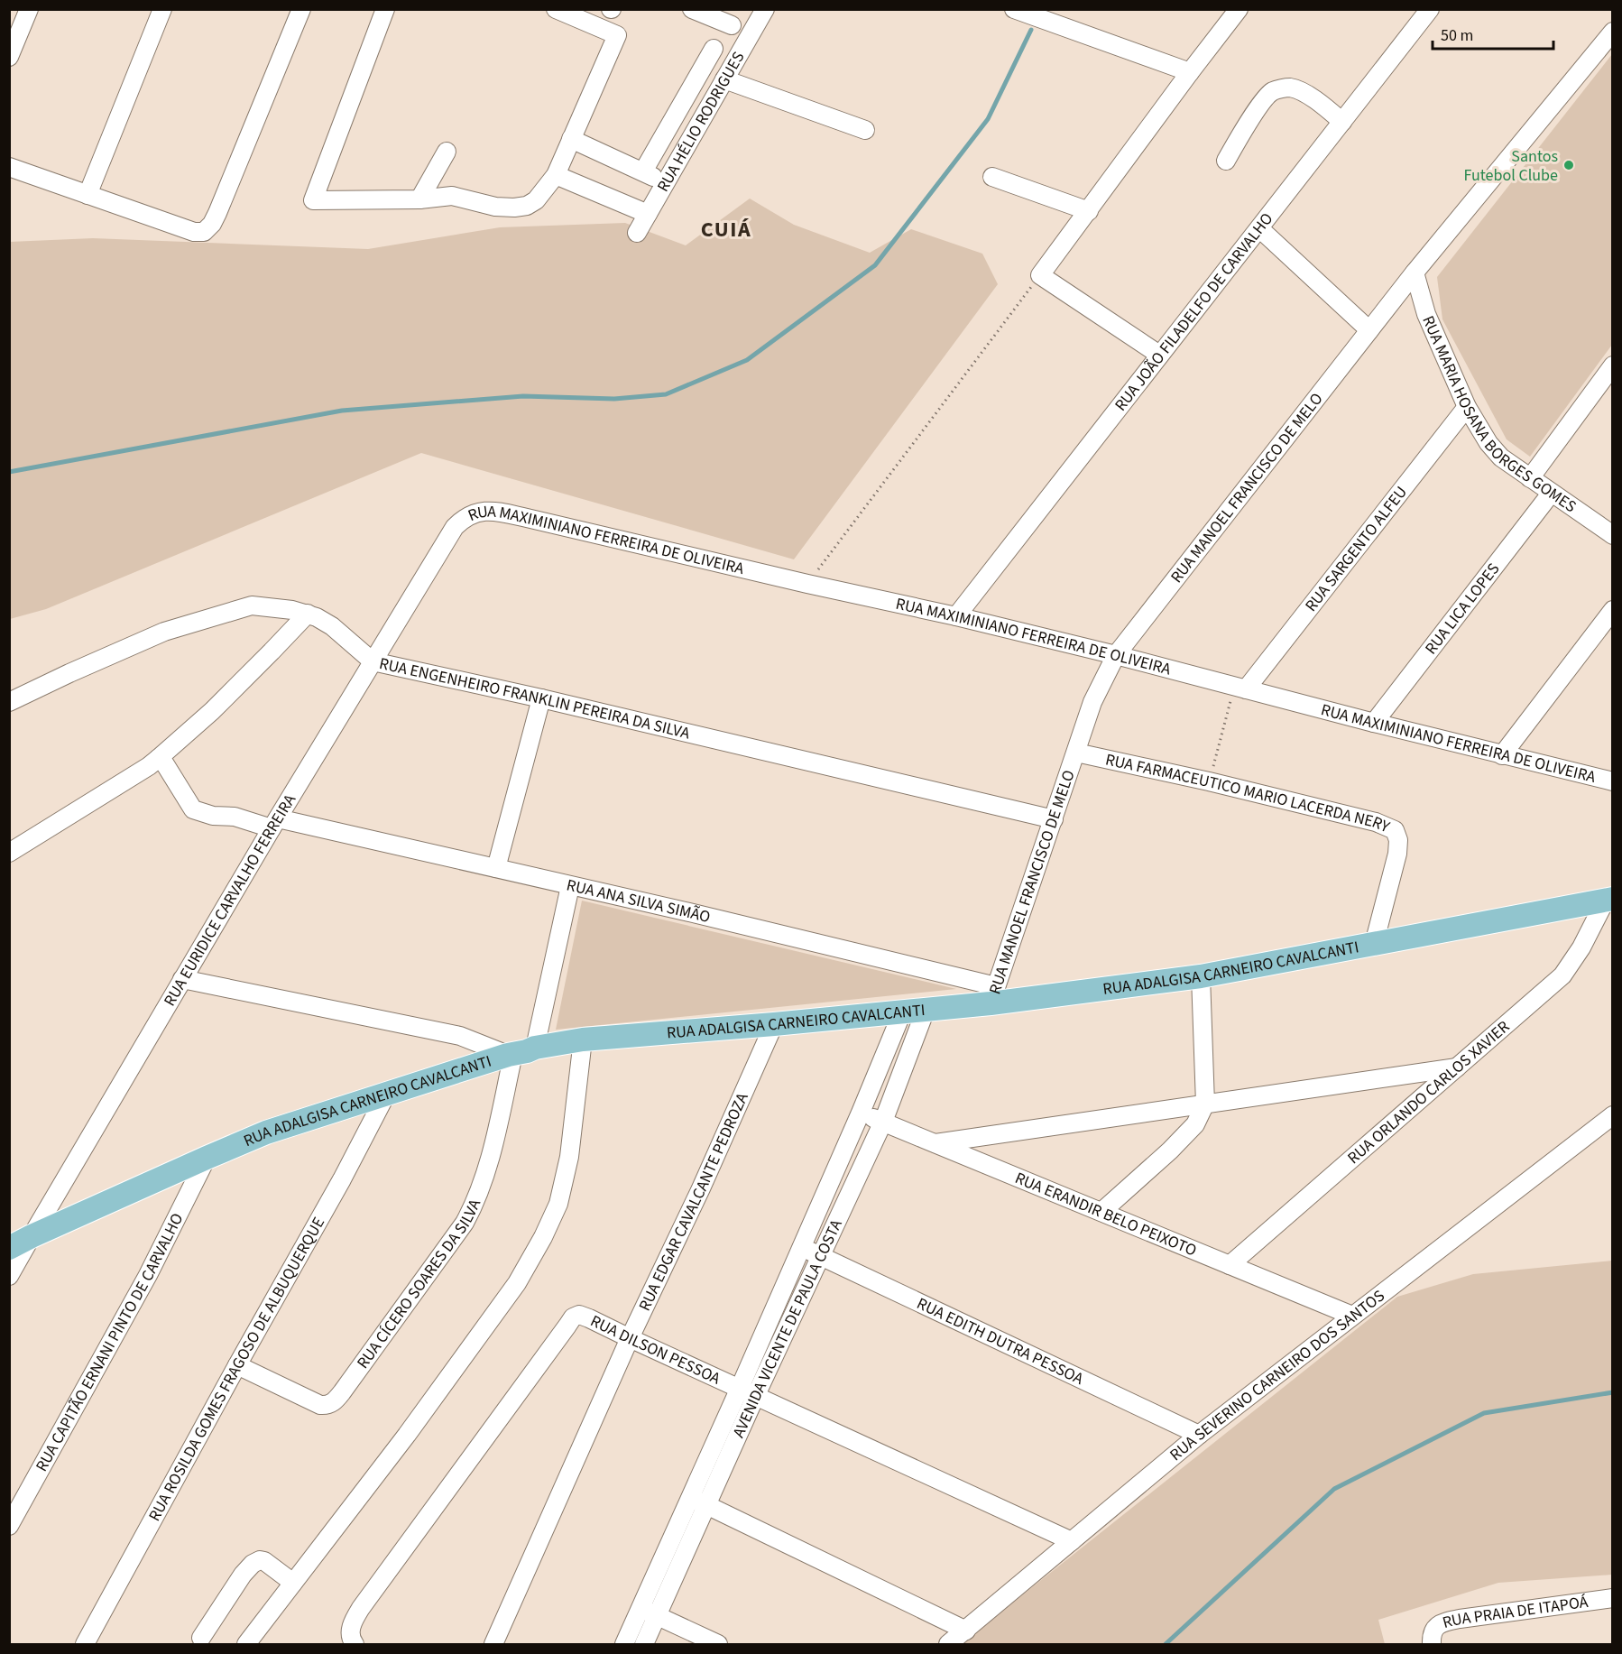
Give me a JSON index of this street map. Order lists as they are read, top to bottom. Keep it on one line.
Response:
{"streets":{"main road":["RUA ADALGISA CARNEIRO CAVALCANTI"],"street":["RUA HÉLIO RODRIGUES","RUA JOÃO FILADELFO DE CARVALHO","RUA MARIA HOSANA BORGES GOMES","RUA MANOEL FRANCISCO DE MELO","RUA MAXIMINIANO FERREIRA DE OLIVEIRA","RUA SARGENTO ALFEU","RUA LICA LOPES","RUA ENGENHEIRO FRANKLIN PEREIRA DA SILVA","RUA FARMACEUTICO MARIO LACERDA NERY","RUA EURIDICE CARVALHO FERREIRA","RUA ANA SILVA SIMÃO","RUA ORLANDO CARLOS XAVIER","RUA EDGAR CAVALCANTE PEDROZA","RUA ERANDIR BELO PEIXOTO","RUA CÍCERO SOARES DA SILVA","AVENIDA VICENTE DE PAULA COSTA","RUA EDITH DUTRA PESSOA","RUA CAPITÃO ERNANI PINTO DE CARVALHO","RUA DILSON PESSOA","RUA ROSILDA GOMES FRAGOSO DE ALBUQUERQUE","RUA SEVERINO CARNEIRO DOS SANTOS","RUA PRAIA DE ITAPOÁ"]},"crossings":[["RUA JOÃO FILADELFO DE CARVALHO","RUA MAXIMINIANO FERREIRA DE OLIVEIRA"],["RUA MARIA HOSANA BORGES GOMES","RUA MANOEL FRANCISCO DE MELO"],["RUA MARIA HOSANA BORGES GOMES","RUA SARGENTO ALFEU"],["RUA MARIA HOSANA BORGES GOMES","RUA LICA LOPES"],["RUA MANOEL FRANCISCO DE MELO","RUA MAXIMINIANO FERREIRA DE OLIVEIRA"],["RUA MANOEL FRANCISCO DE MELO","RUA ENGENHEIRO FRANKLIN PEREIRA DA SILVA"],["RUA MANOEL FRANCISCO DE MELO","RUA FARMACEUTICO MARIO LACERDA NERY"],["RUA MANOEL FRANCISCO DE MELO","RUA ANA SILVA SIMÃO"],["RUA MANOEL FRANCISCO DE MELO","RUA ADALGISA CARNEIRO CAVALCANTI"],["RUA MAXIMINIANO FERREIRA DE OLIVEIRA","RUA SARGENTO ALFEU"],["RUA MAXIMINIANO FERREIRA DE OLIVEIRA","RUA LICA LOPES"],["RUA MAXIMINIANO FERREIRA DE OLIVEIRA","RUA EURIDICE CARVALHO FERREIRA"],["RUA ENGENHEIRO FRANKLIN PEREIRA DA SILVA","RUA EURIDICE CARVALHO FERREIRA"],["RUA FARMACEUTICO MARIO LACERDA NERY","RUA ADALGISA CARNEIRO CAVALCANTI"],["RUA EURIDICE CARVALHO FERREIRA","RUA ANA SILVA SIMÃO"],["RUA EURIDICE CARVALHO FERREIRA","RUA ADALGISA CARNEIRO CAVALCANTI"],["RUA ANA SILVA SIMÃO","RUA ADALGISA CARNEIRO CAVALCANTI"],["RUA ADALGISA CARNEIRO CAVALCANTI","RUA ORLANDO CARLOS XAVIER"],["RUA ADALGISA CARNEIRO CAVALCANTI","RUA EDGAR CAVALCANTE PEDROZA"],["RUA ADALGISA CARNEIRO CAVALCANTI","RUA CÍCERO SOARES DA SILVA"],["RUA ADALGISA CARNEIRO CAVALCANTI","AVENIDA VICENTE DE PAULA COSTA"],["RUA ADALGISA CARNEIRO CAVALCANTI","RUA CAPITÃO ERNANI PINTO DE CARVALHO"],["RUA ADALGISA CARNEIRO CAVALCANTI","RUA ROSILDA GOMES FRAGOSO DE ALBUQUERQUE"],["RUA ORLANDO CARLOS XAVIER","RUA ERANDIR BELO PEIXOTO"],["RUA EDGAR CAVALCANTE PEDROZA","RUA DILSON PESSOA"],["RUA ERANDIR BELO PEIXOTO","AVENIDA VICENTE DE PAULA COSTA"],["RUA ERANDIR BELO PEIXOTO","RUA SEVERINO CARNEIRO DOS SANTOS"],["RUA CÍCERO SOARES DA SILVA","RUA ROSILDA GOMES FRAGOSO DE ALBUQUERQUE"],["AVENIDA VICENTE DE PAULA COSTA","RUA EDITH DUTRA PESSOA"],["AVENIDA VICENTE DE PAULA COSTA","RUA DILSON PESSOA"],["RUA EDITH DUTRA PESSOA","RUA SEVERINO CARNEIRO DOS SANTOS"],["RUA DILSON PESSOA","RUA SEVERINO CARNEIRO DOS SANTOS"]],"districts":["CUIÁ"],"places":["Santos Futebol Clube"],"scale_bar":"50 m"}
